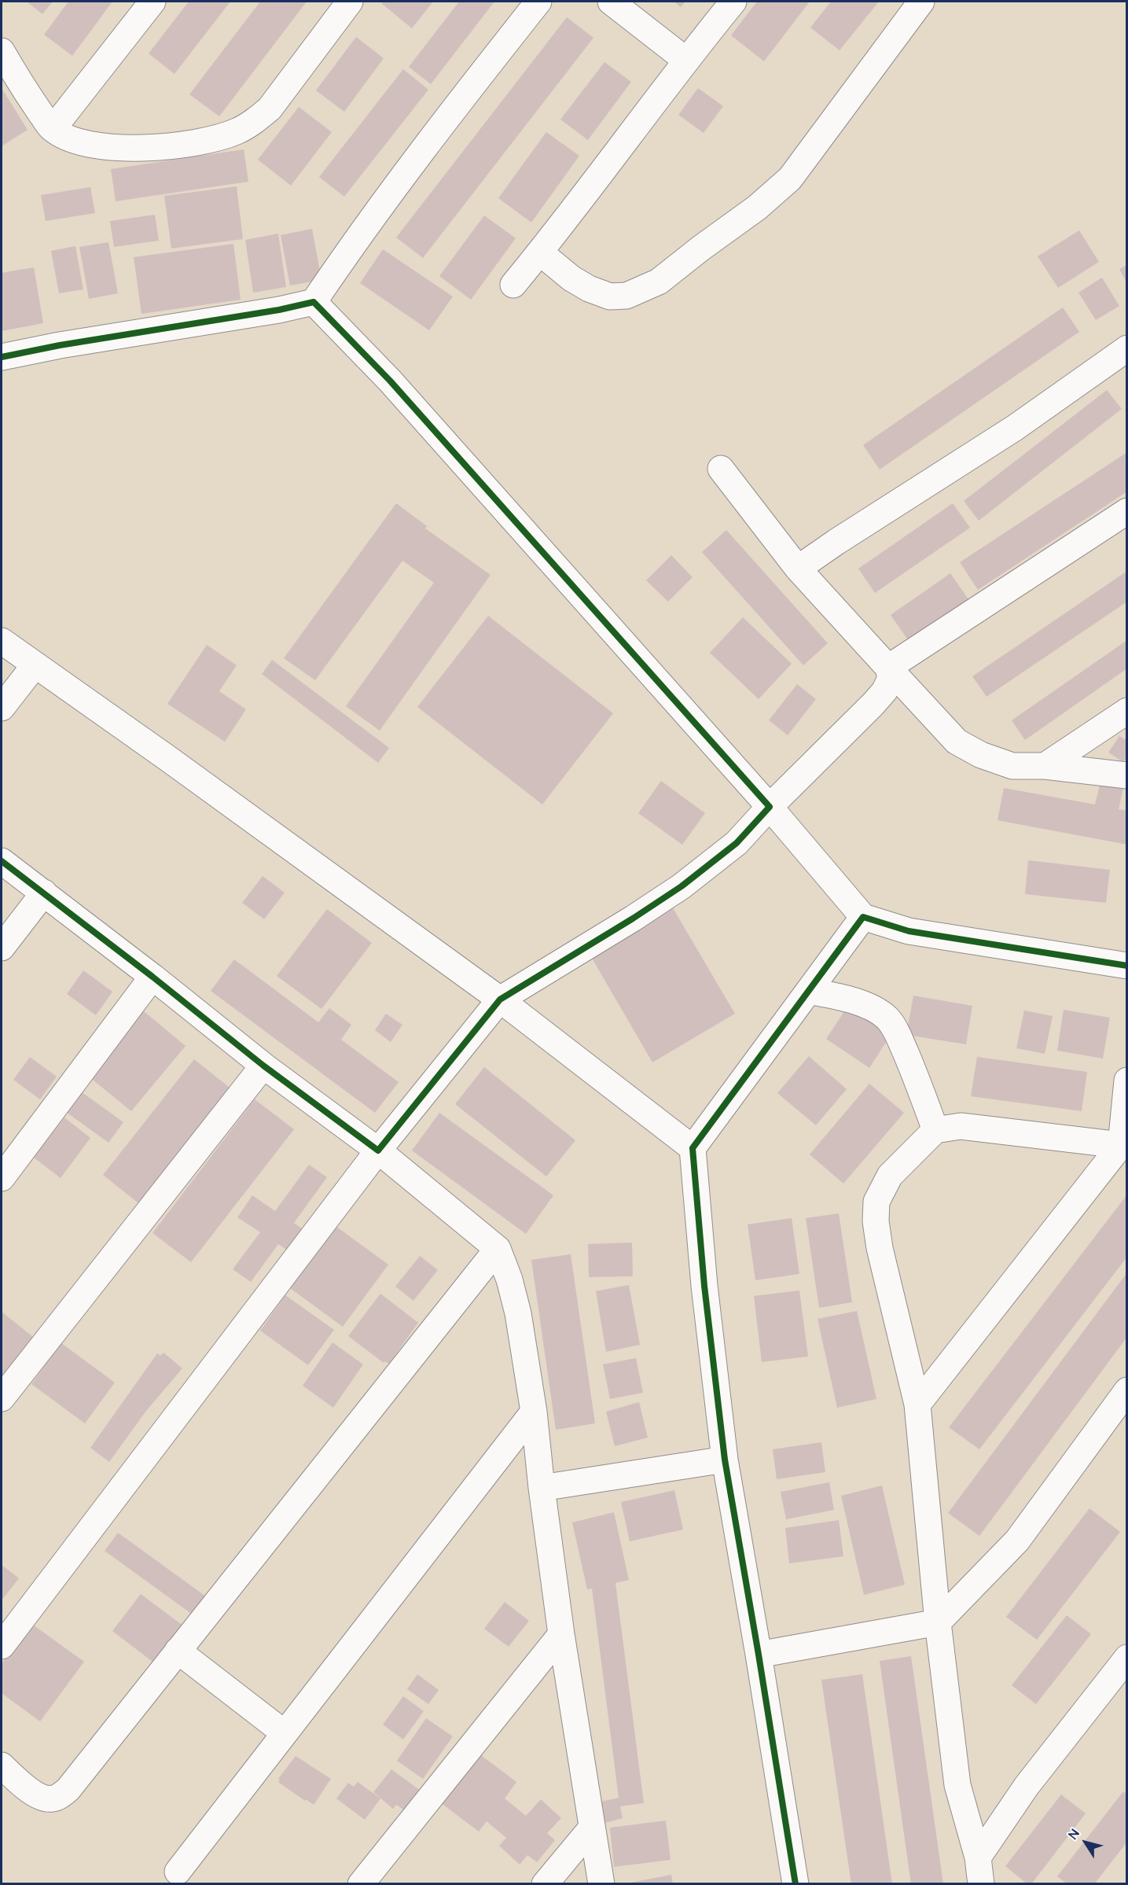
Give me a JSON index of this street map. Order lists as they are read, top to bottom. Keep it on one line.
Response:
{"north":"top left"}
